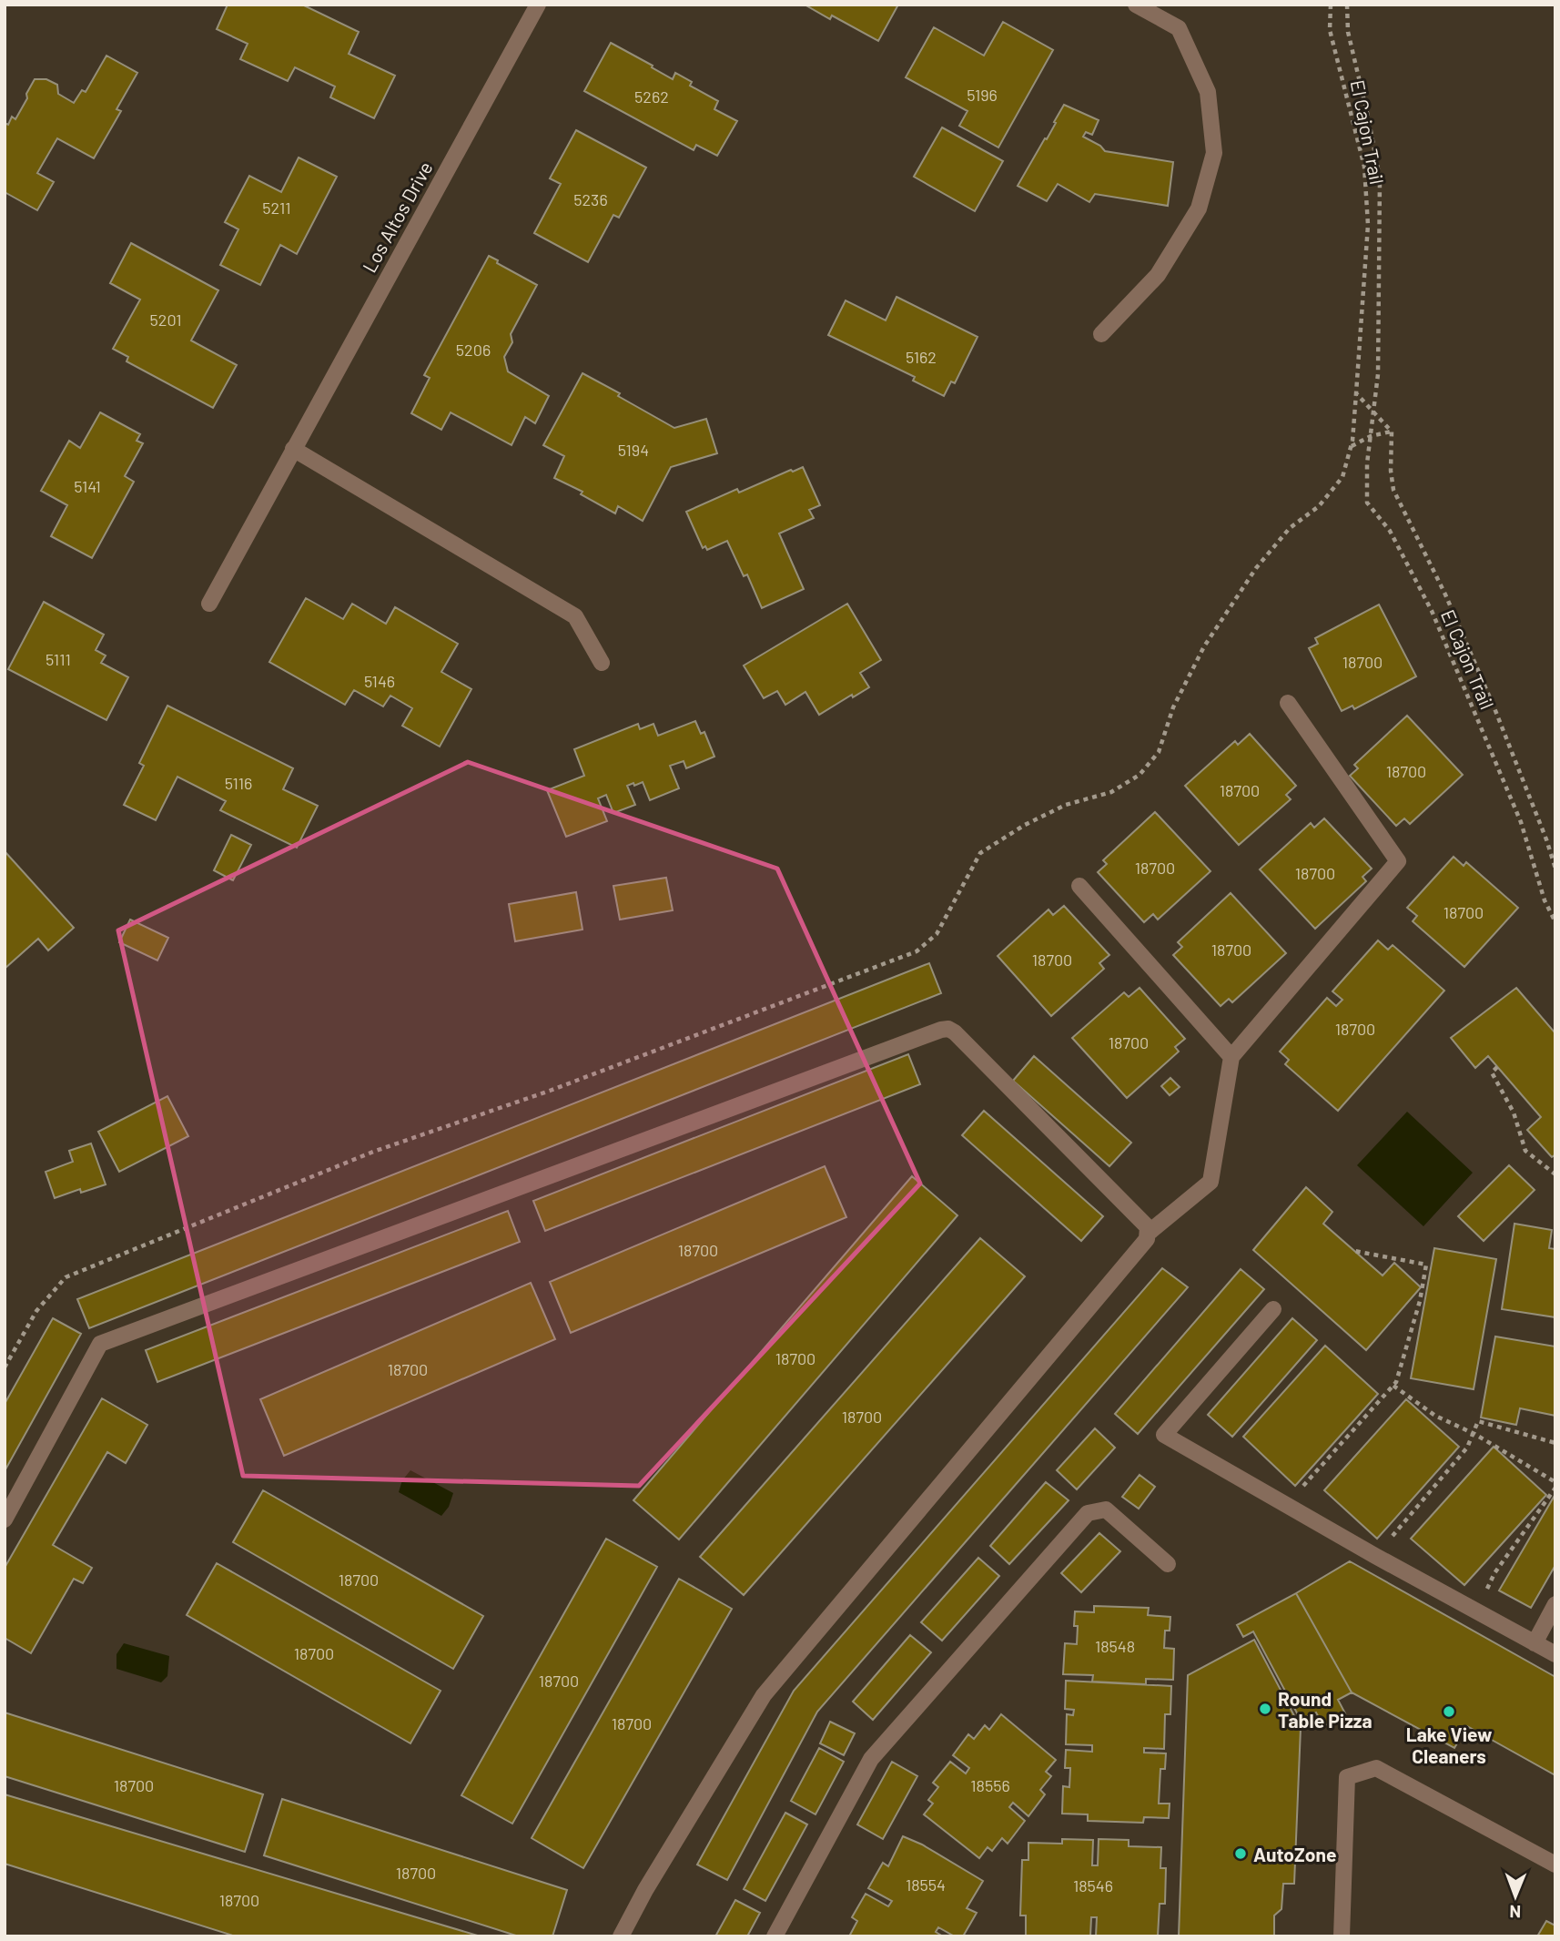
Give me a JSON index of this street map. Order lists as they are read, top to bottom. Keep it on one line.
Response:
{"streets":{"street":["Los Altos Drive"],"path":["El Cajon Trail"]},"places":["Round Table Pizza","Lake View Cleaners","AutoZone"],"house_numbers":["5196","5262","5236","5211","5201","5206","5162","5194","5141","5111","18700","5146","18700","5116","18700","18700","18700","18700","18700","18700","18700","18700","18700","18700","18700","18700","18700","18548","18700","18700","18700","18700","18556","18700","18554","18546","18700"],"north":"bottom"}
